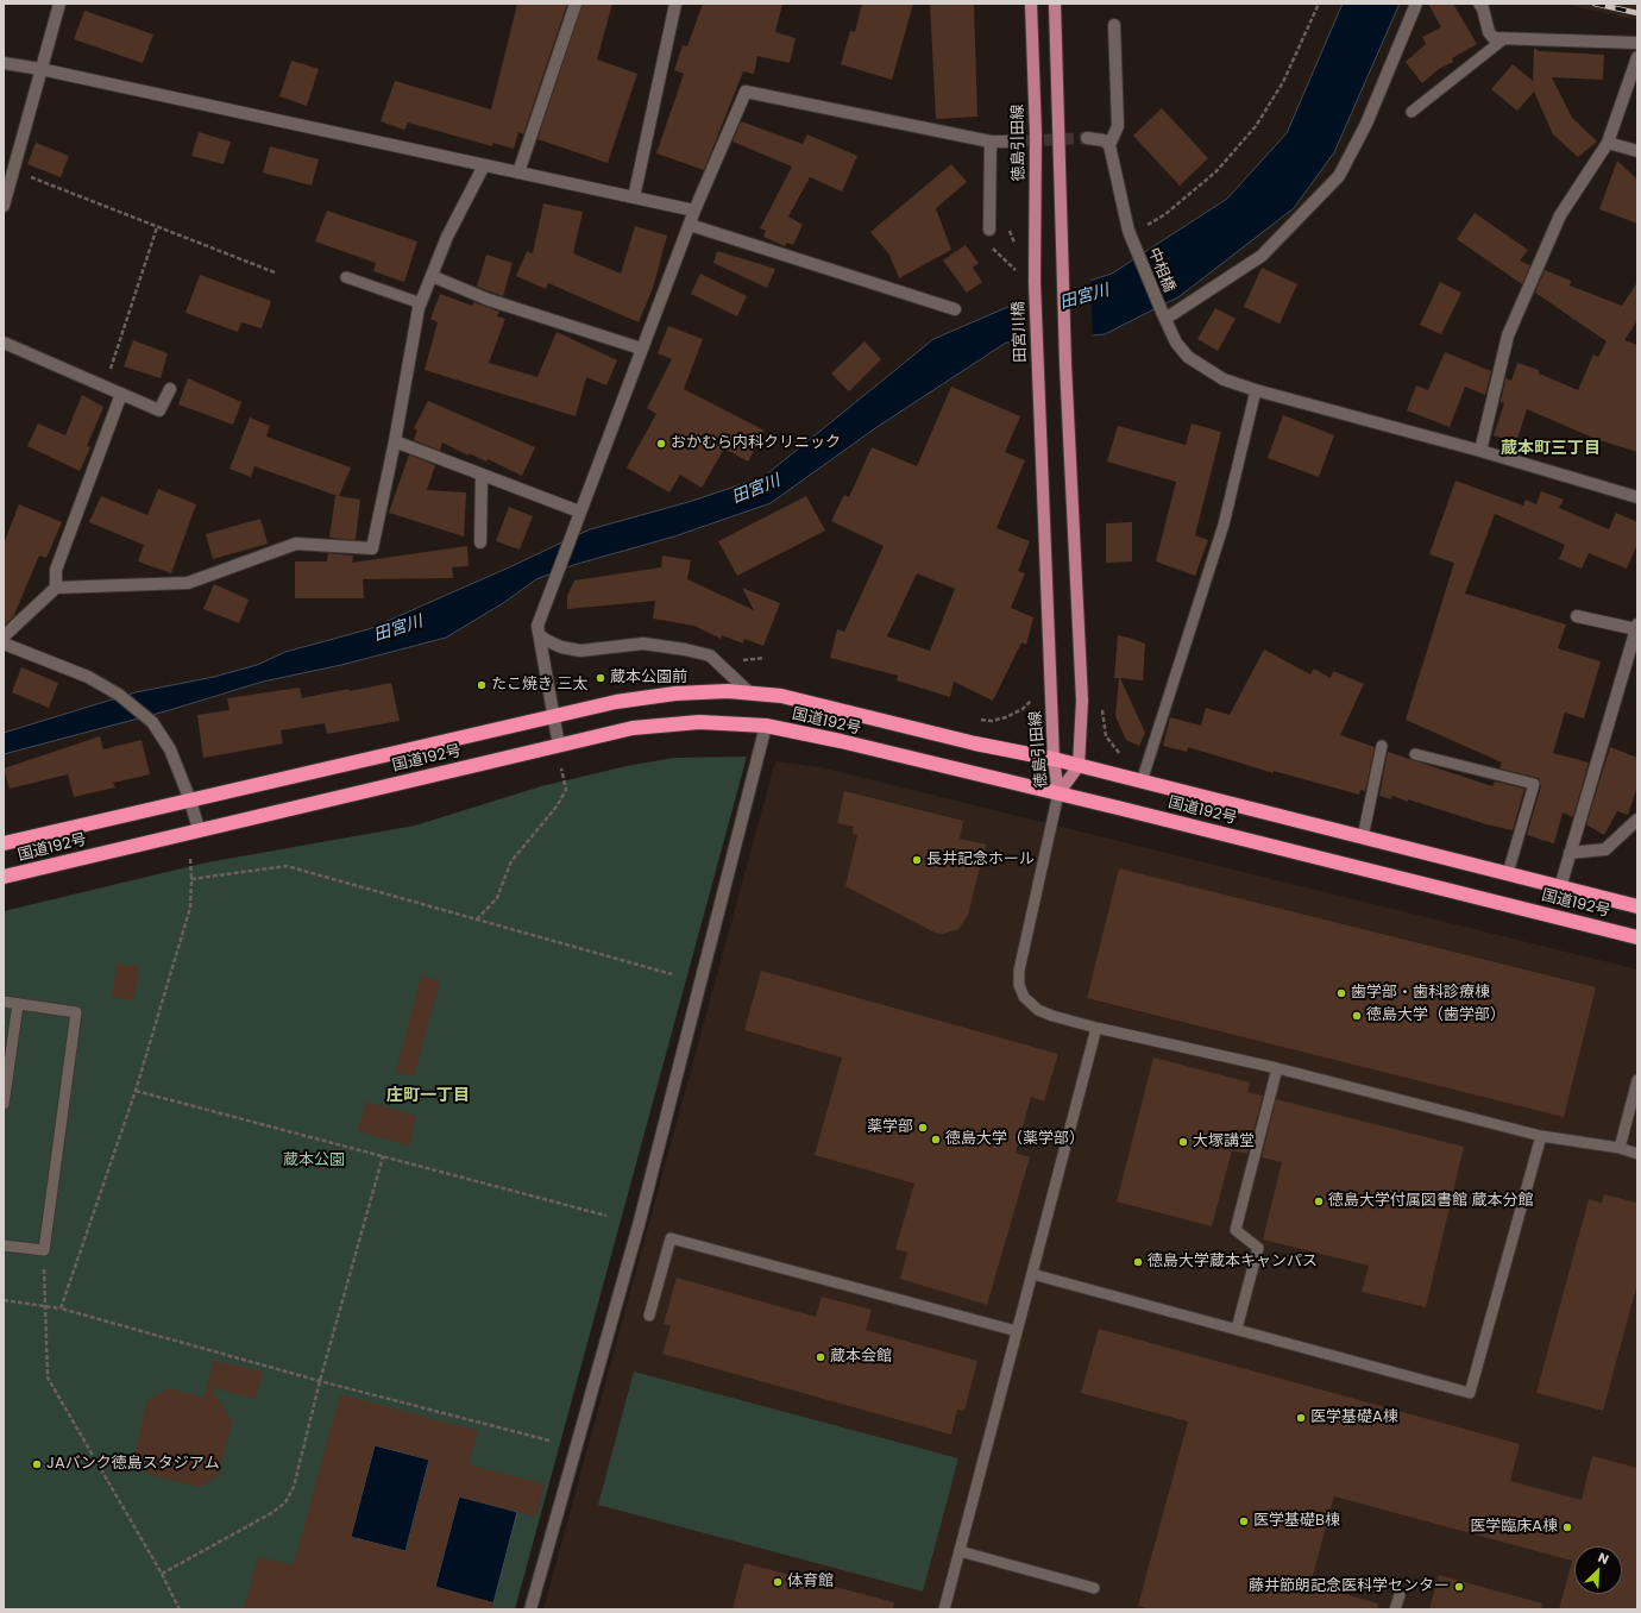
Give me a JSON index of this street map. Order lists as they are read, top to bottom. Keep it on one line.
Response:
{"streets":{"highway":["国道192号"],"main road":["徳島引田線","田宮川橋"],"street":["中相橋"]},"crossings":[["徳島引田線","田宮川橋"],["徳島引田線","国道192号"]],"districts":["蔵本町三丁目","庄町一丁目"],"water":["田宮川"],"parks":["蔵本公園"],"places":["おかむら内科クリニック","蔵本公園前","たこ焼き 三太","長井記念ホール","歯学部・歯科診療棟","徳島大学（歯学部）","薬学部","徳島大学（薬学部）","大塚講堂","徳島大学付属図書館 蔵本分館","徳島大学蔵本キャンパス","蔵本会館","医学基礎A棟","JAバンク徳島スタジアム","医学基礎B棟","医学臨床A棟","体育館","藤井節朗記念医科学センター"],"north":"top right"}
